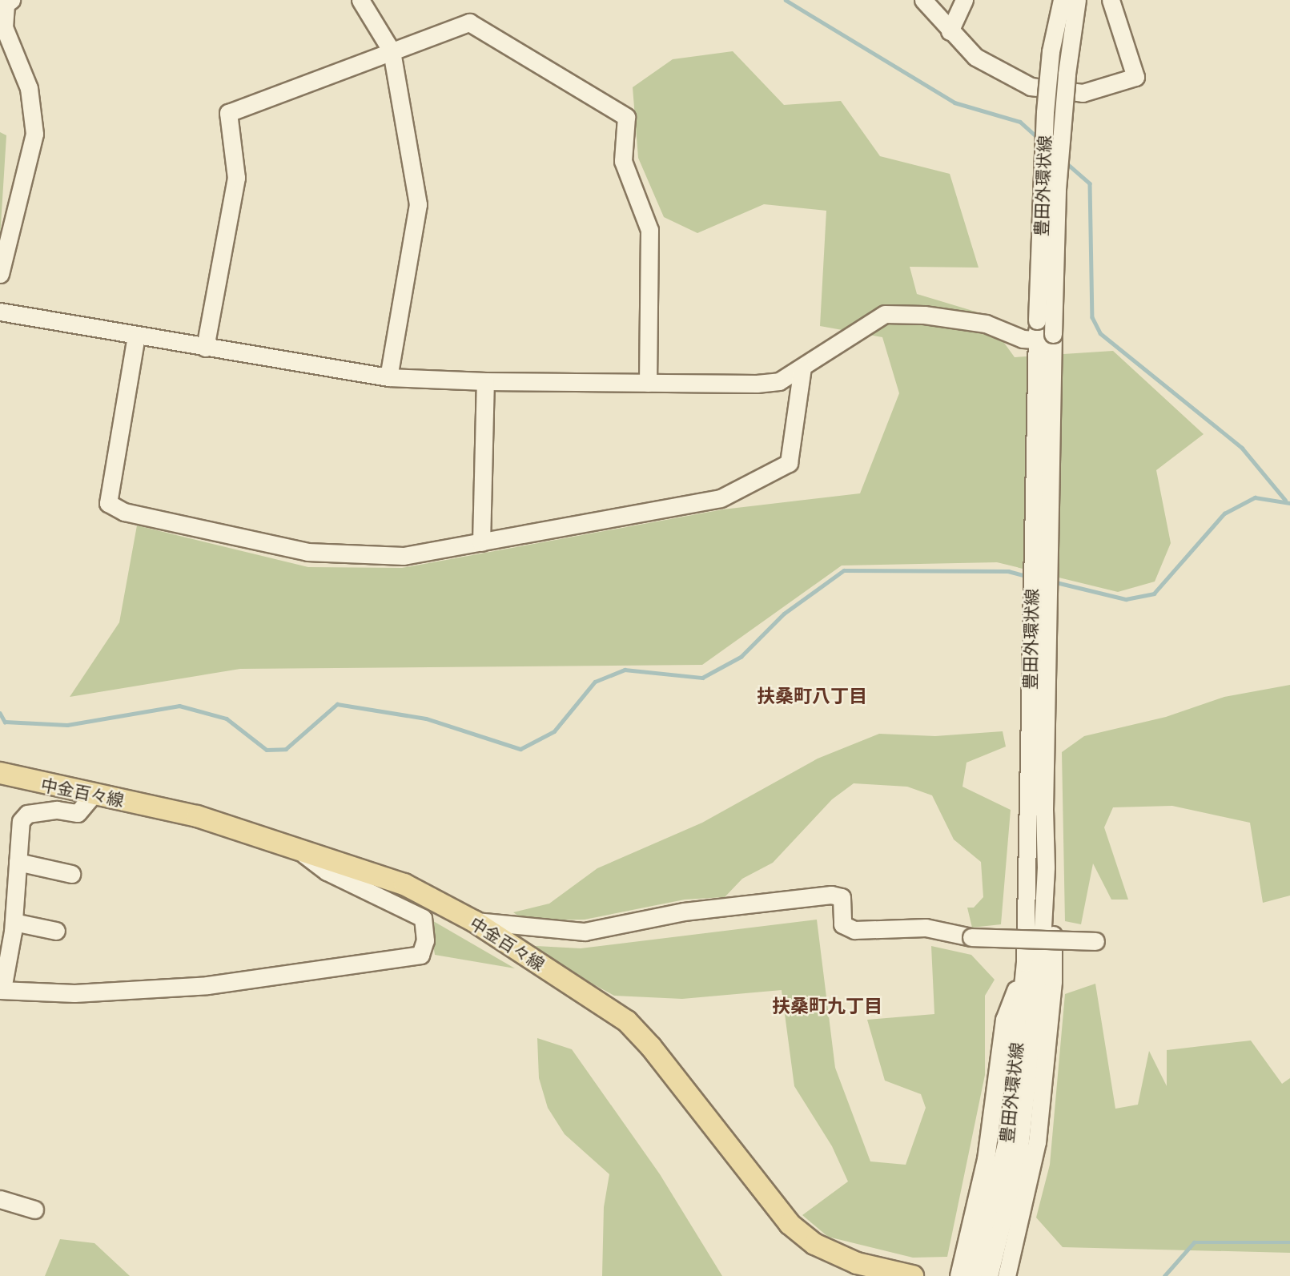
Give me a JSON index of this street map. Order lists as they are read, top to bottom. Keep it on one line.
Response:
{"streets":{"main road":["中金百々線"],"street":["豊田外環状線"]},"districts":["扶桑町八丁目","扶桑町九丁目"]}
